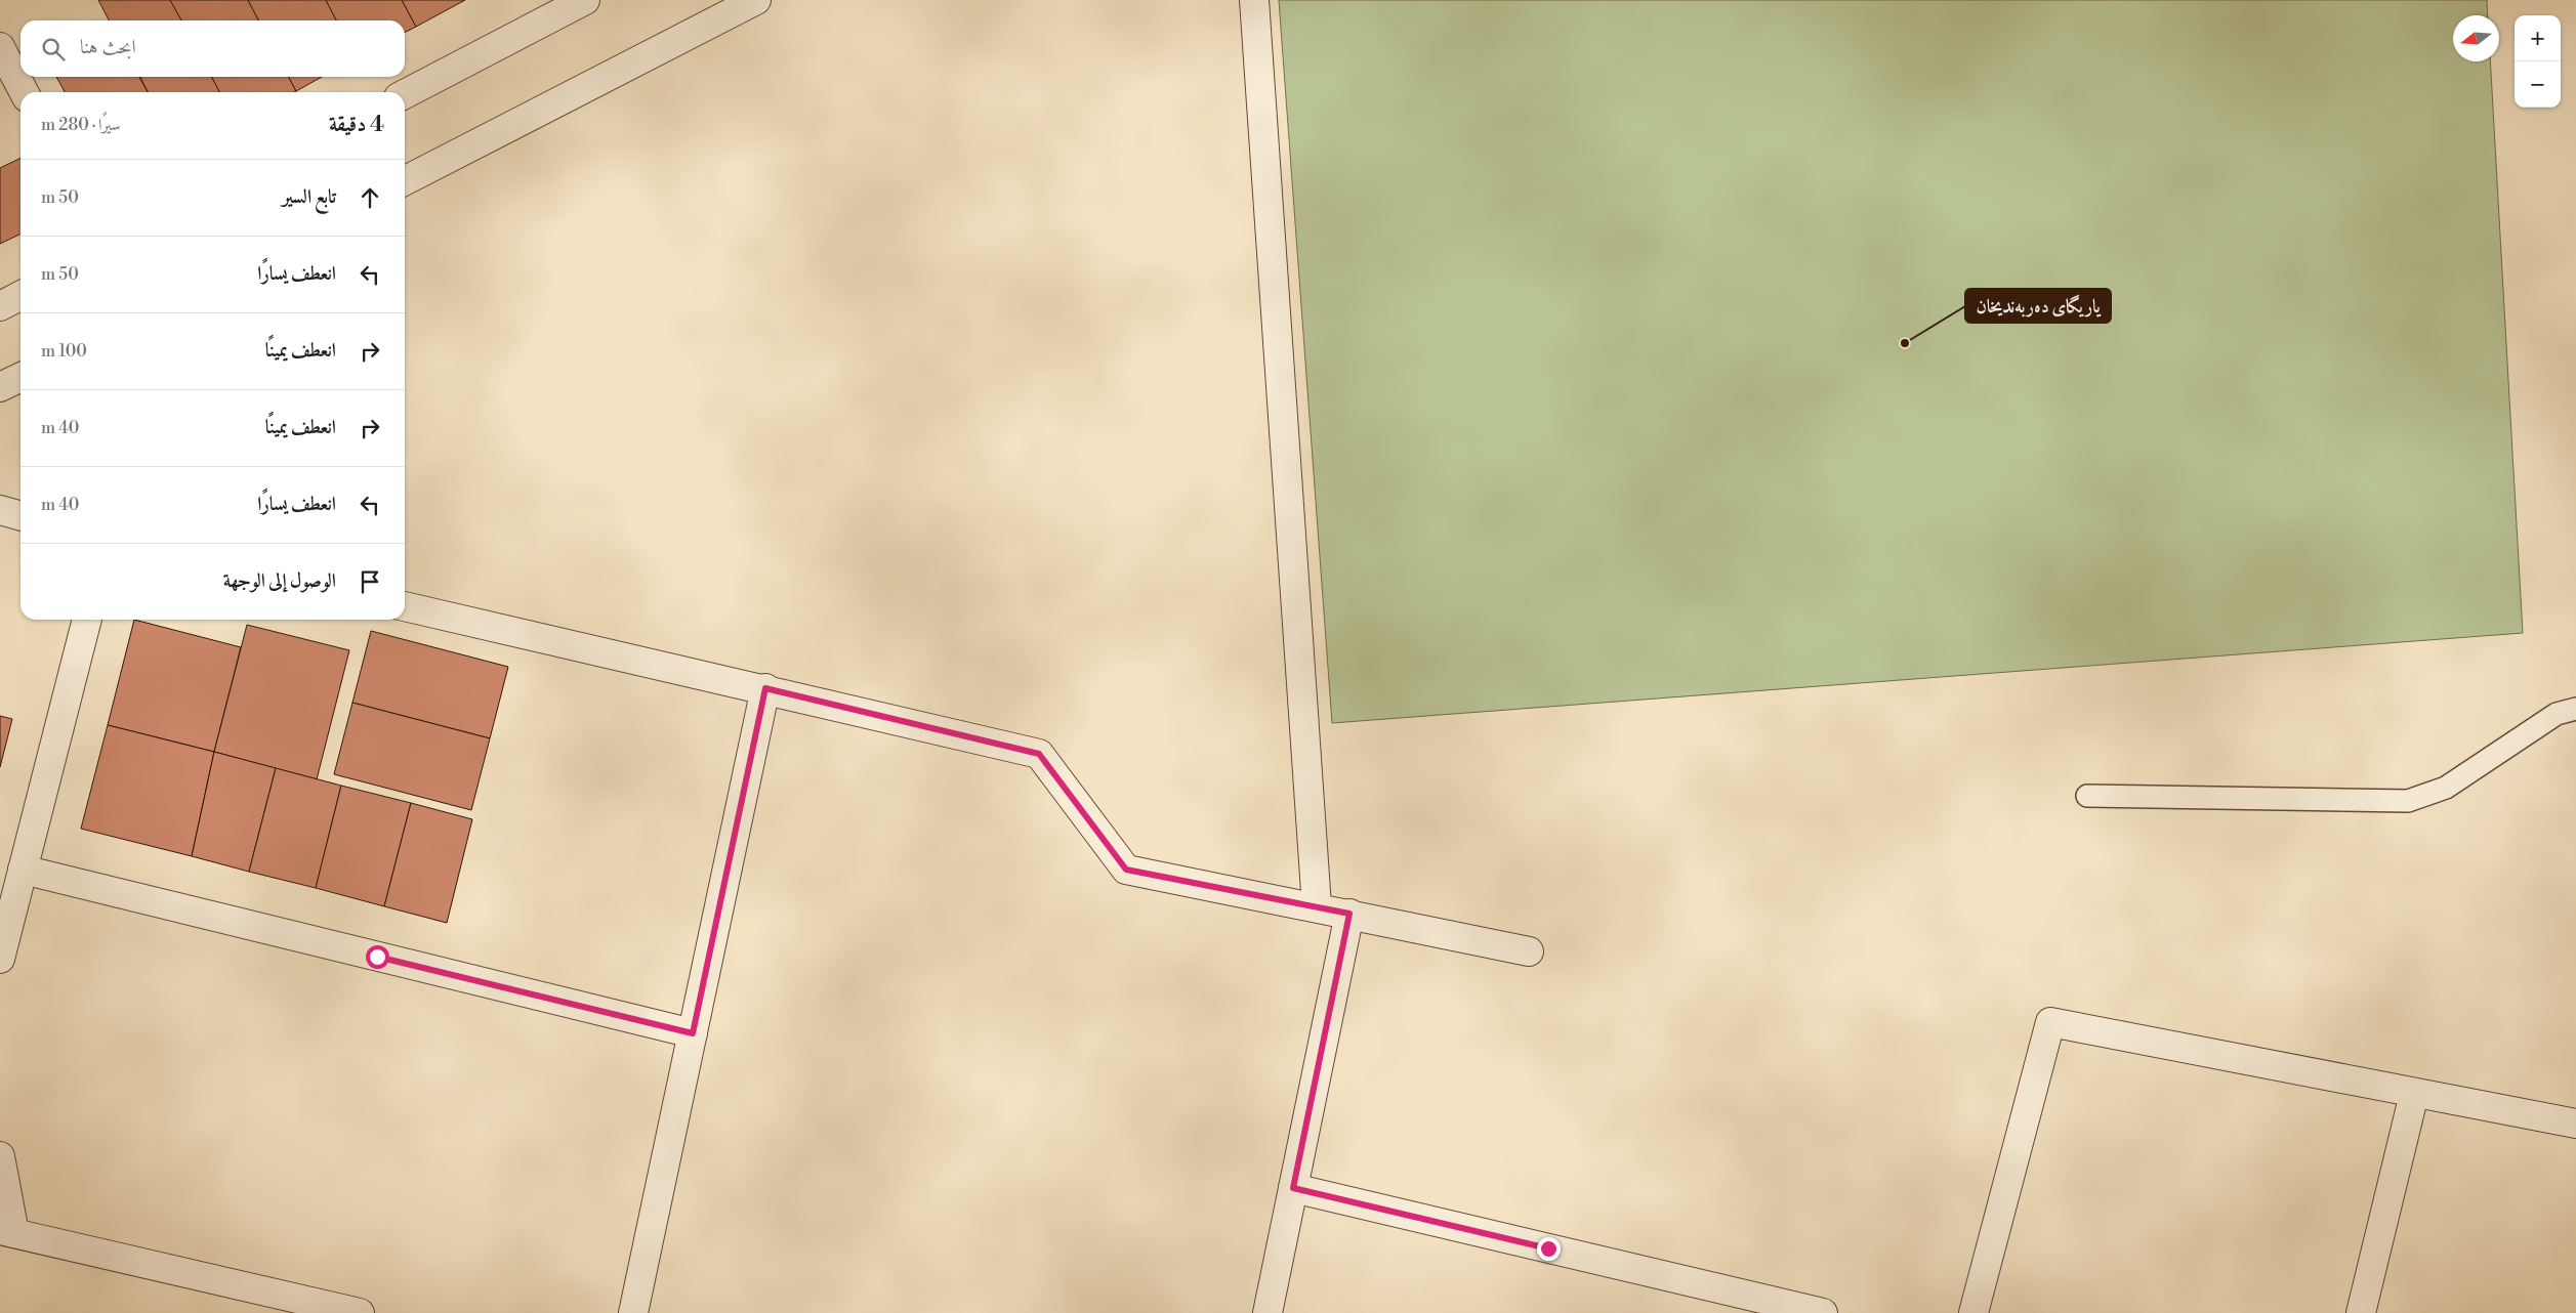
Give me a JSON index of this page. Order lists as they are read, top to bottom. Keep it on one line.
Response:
{"places":["یاریگاى ده‌ربه‌ندیخان"],"north":"left","page":{"map_buttons":["+","−"],"search":"ابحث هنا","heading":["4 دقيقة","سيرًا · 280 m"],"list":[["تابع السير","50 m"],["انعطف يسارًا","50 m"],["انعطف يمينًا","100 m"],["انعطف يمينًا","40 m"],["انعطف يسارًا","40 m"],"الوصول إلى الوجهة"]}}
